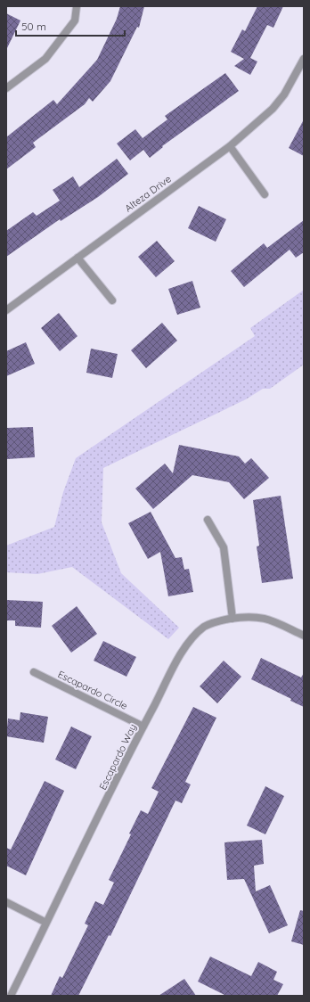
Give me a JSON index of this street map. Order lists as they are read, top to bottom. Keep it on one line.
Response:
{"streets":{"street":["Alteza Drive","Escapardo Circle","Escapardo Way"]},"crossings":[["Escapardo Circle","Escapardo Way"]],"scale_bar":"50 m"}
